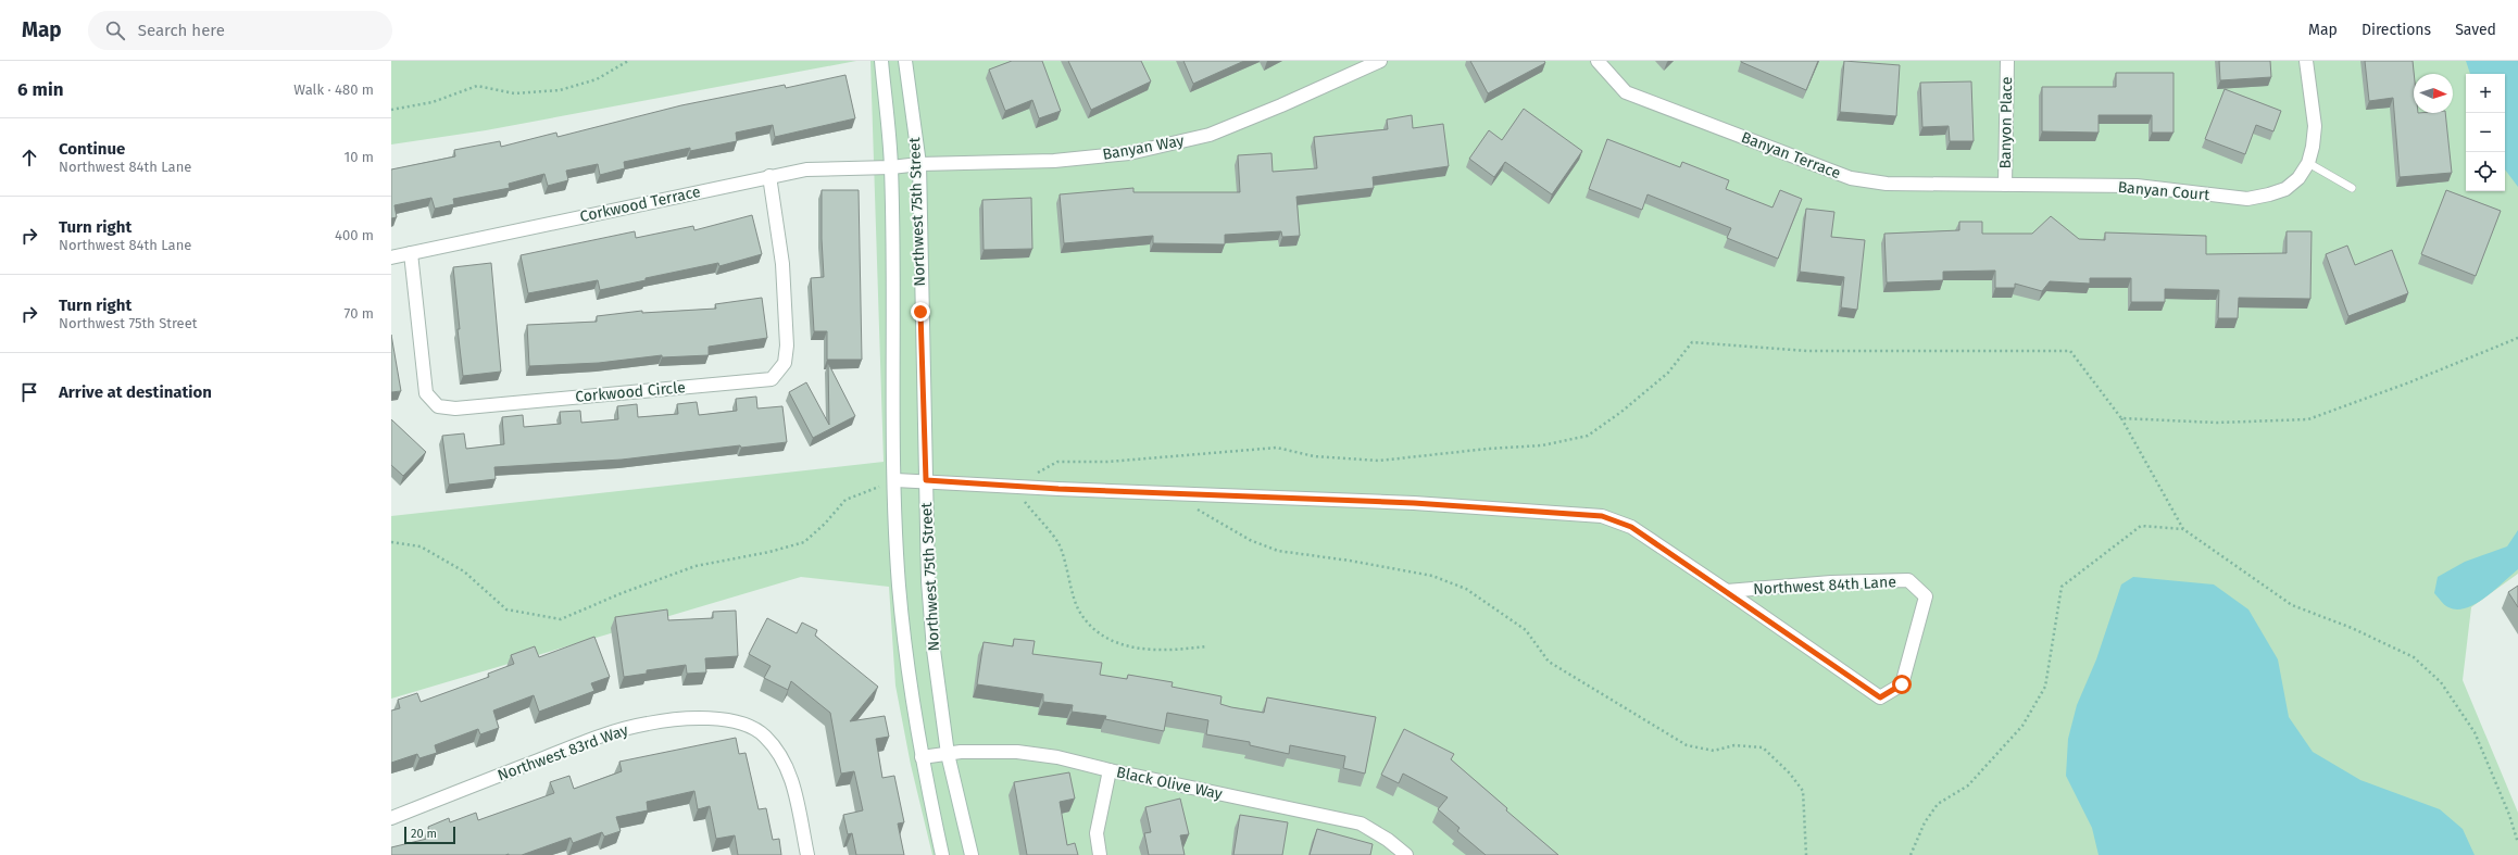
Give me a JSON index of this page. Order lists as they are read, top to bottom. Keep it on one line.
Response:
{"streets":{"street":["Banyon Place","Banyan Way","Banyan Terrace","Banyan Court","Corkwood Terrace","Northwest 75th Street","Corkwood Circle","Northwest 84th Lane","Northwest 83rd Way","Black Olive Way"]},"crossings":[["Banyon Place","Banyan Terrace"],["Banyon Place","Banyan Court"],["Banyan Way","Corkwood Terrace"],["Banyan Way","Northwest 75th Street"],["Banyan Terrace","Banyan Court"],["Corkwood Terrace","Northwest 75th Street"],["Corkwood Terrace","Corkwood Circle"],["Northwest 75th Street","Northwest 84th Lane"],["Northwest 75th Street","Black Olive Way"]],"scale_bar":"20 m","north":"right","page":{"header":"Map","search":"Search here","nav":["Map","Directions","Saved"],"heading":["6 min","Walk · 480 m"],"map_buttons":["+","−"],"list":[["Continue","Northwest 84th Lane","10 m"],["Turn right","Northwest 84th Lane","400 m"],["Turn right","Northwest 75th Street","70 m"],"Arrive at destination"],"scale":"20 m"}}
